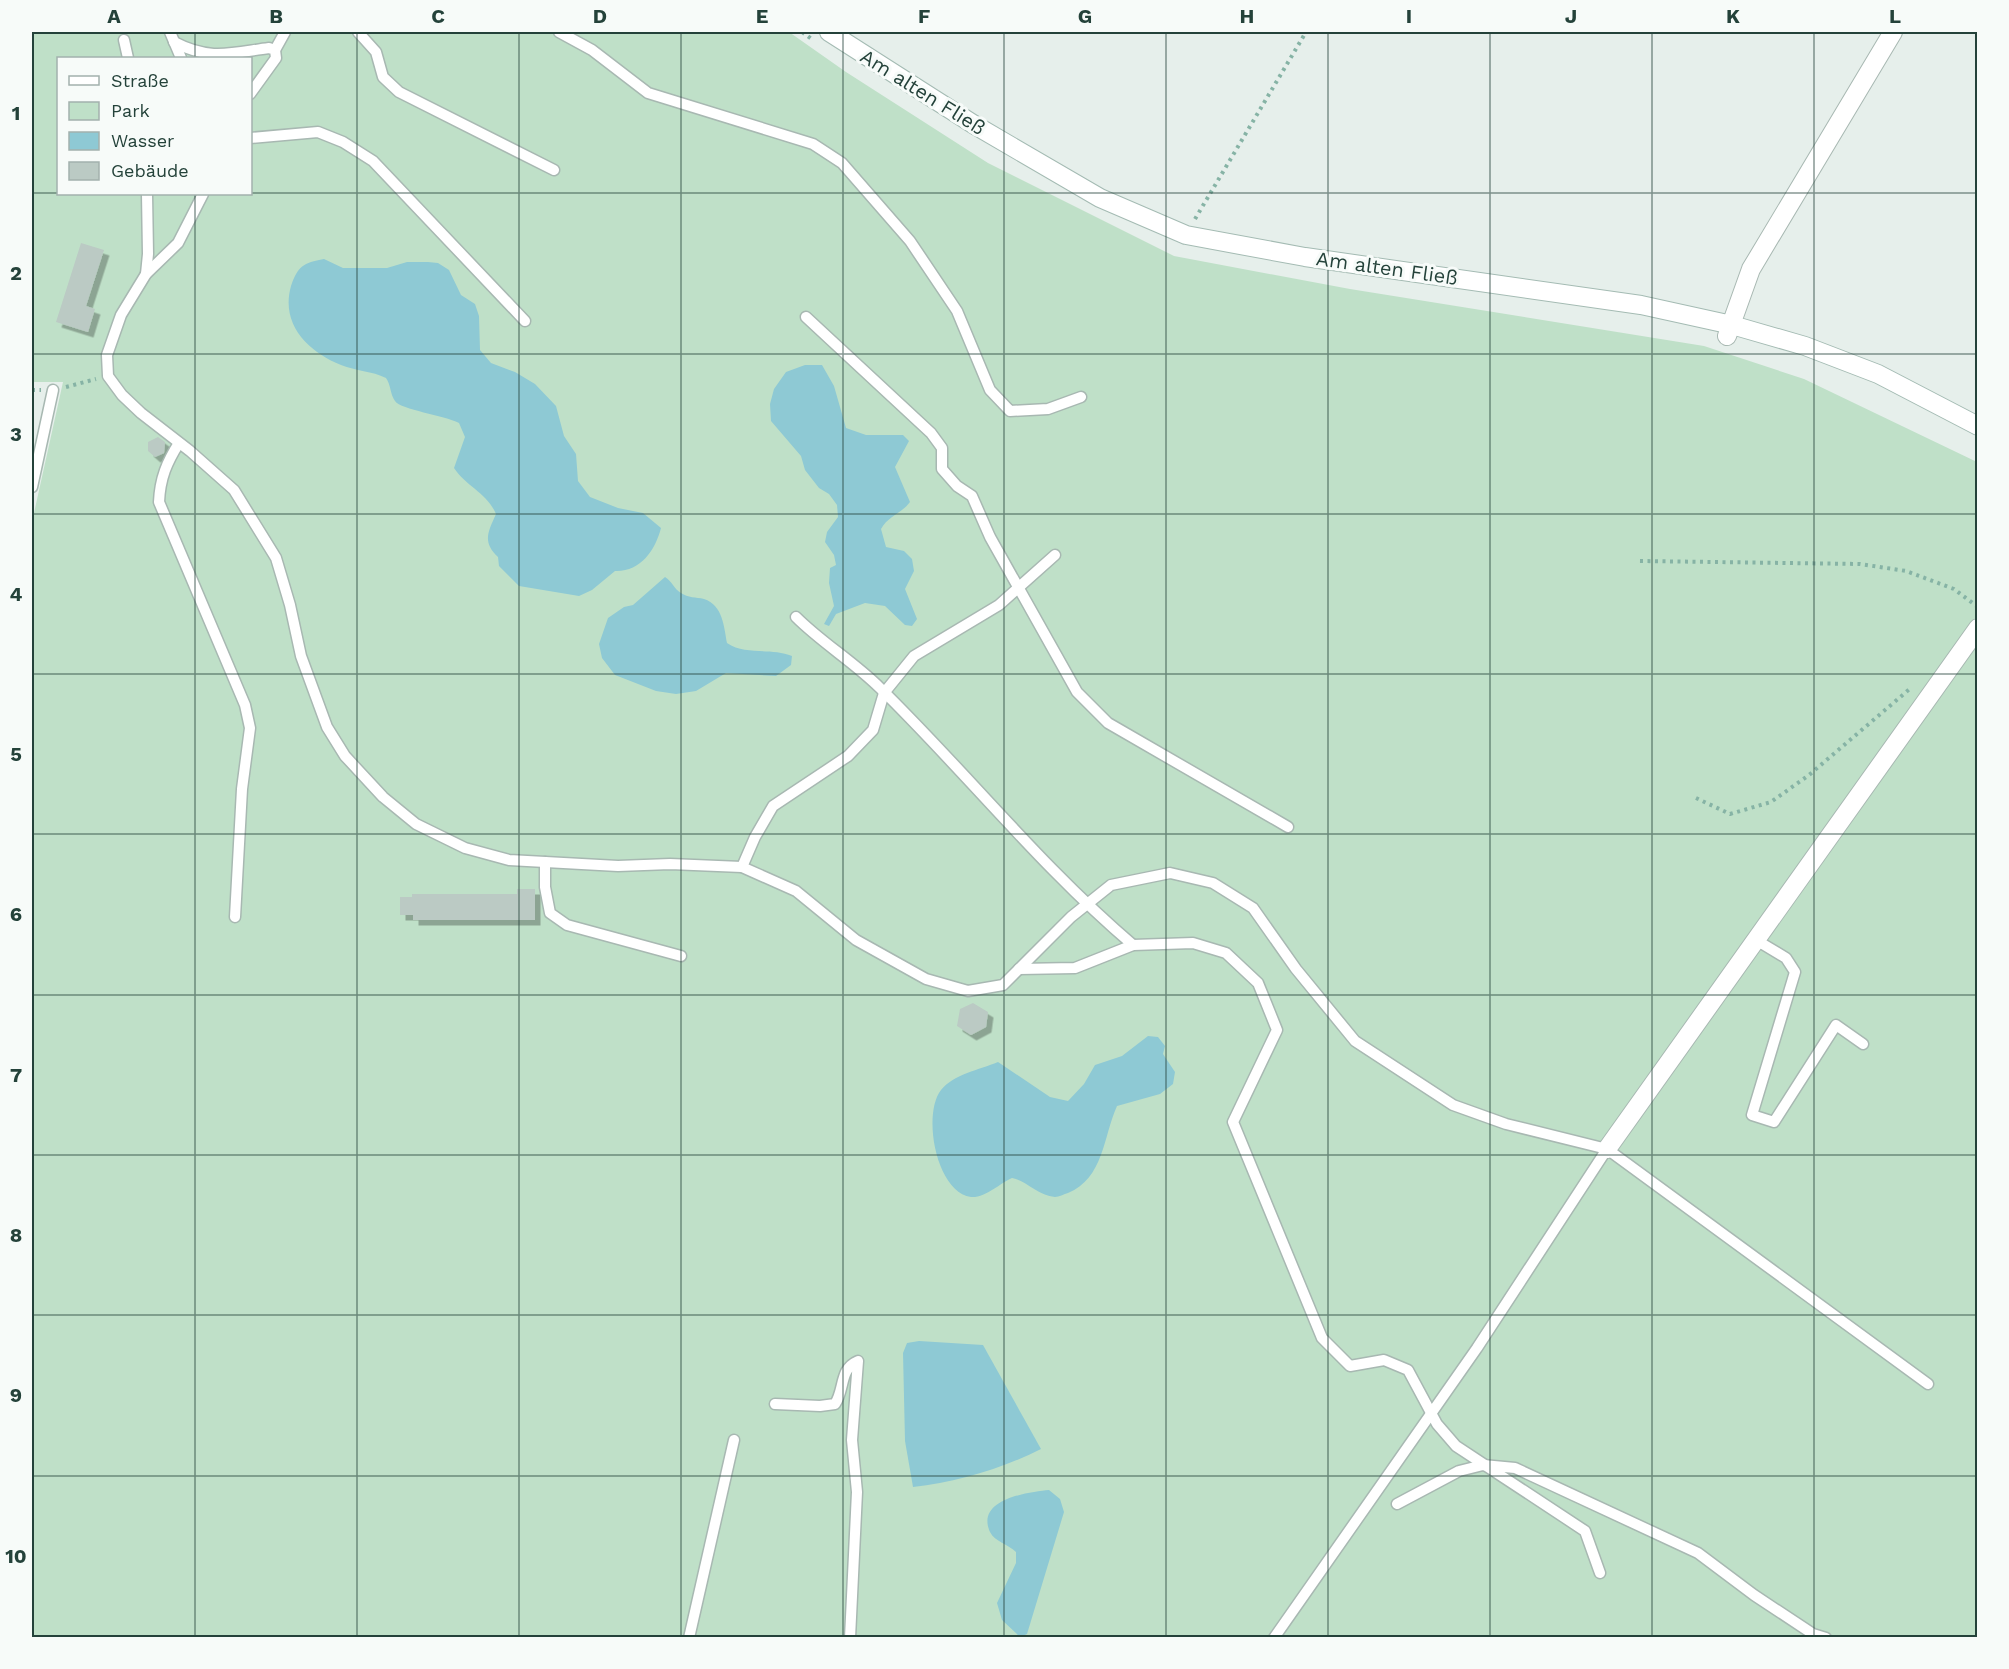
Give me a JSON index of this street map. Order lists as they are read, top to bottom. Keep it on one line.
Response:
{"streets":{"main road":["Am alten Fließ"]},"legend":["Straße","Park","Wasser","Gebäude"],"grid":{"columns":["A","B","C","D","E","F","G","H","I","J","K","L"],"rows":["1","2","3","4","5","6","7","8","9","10"]}}
